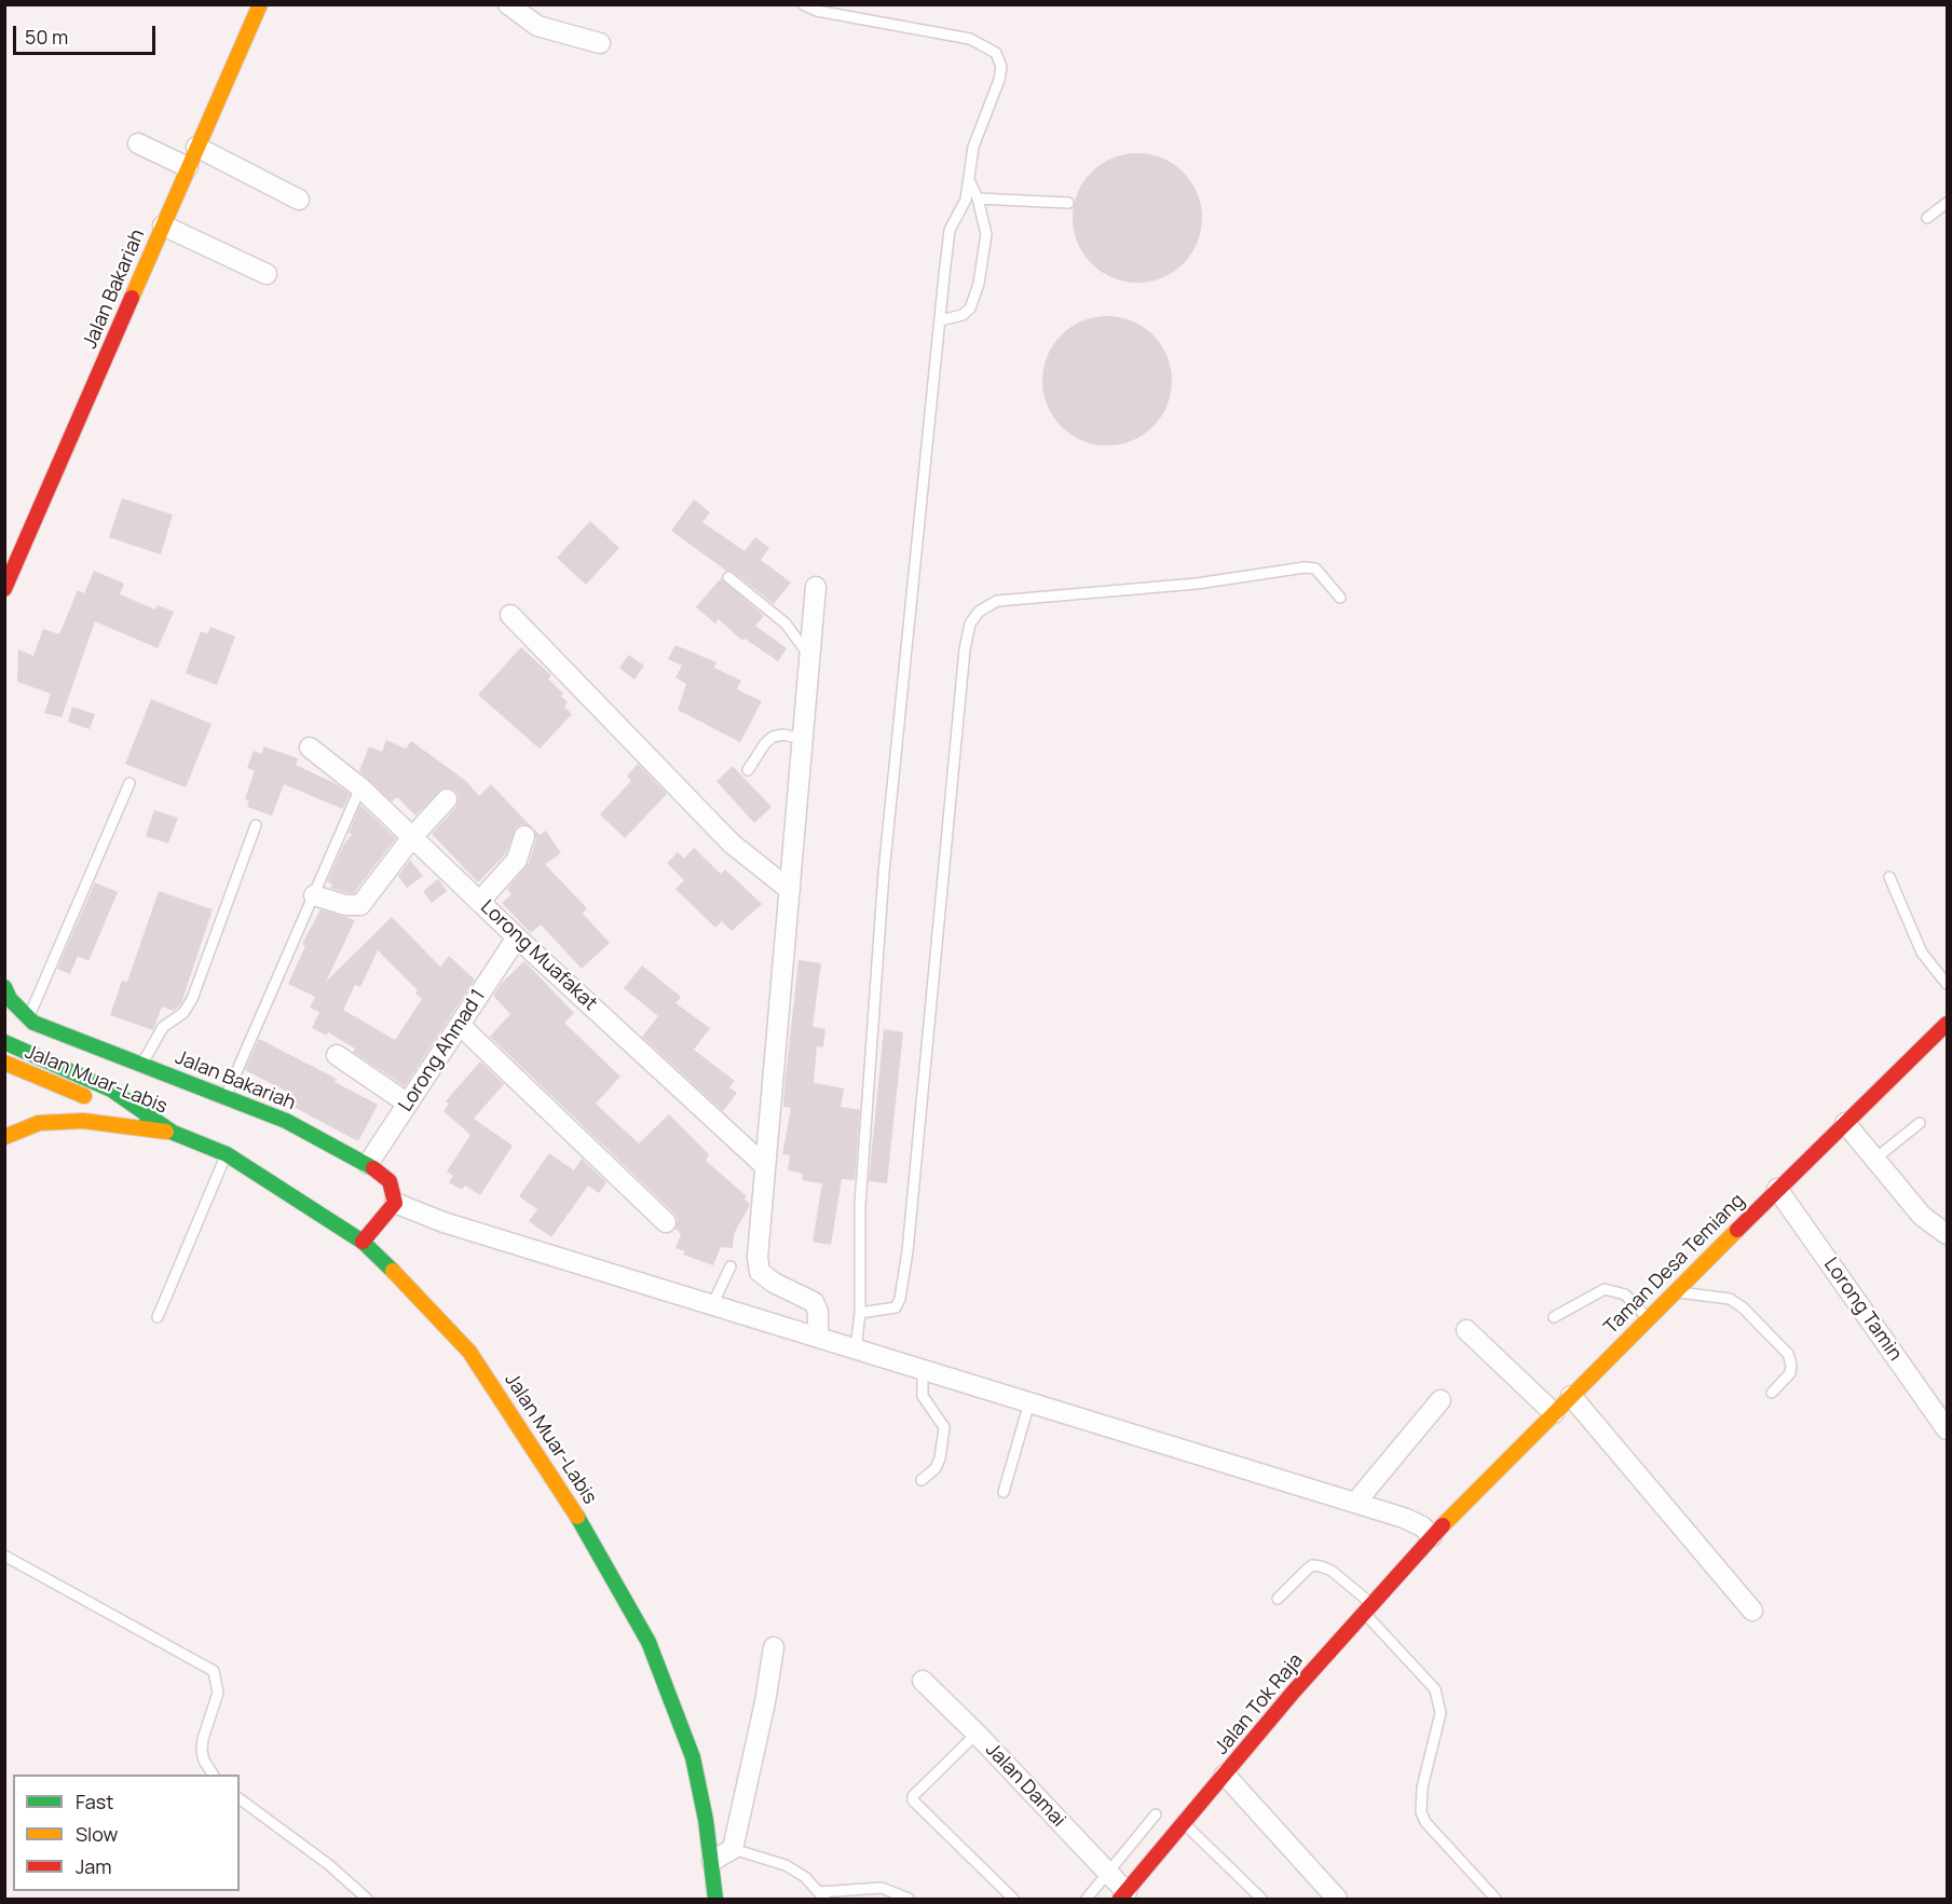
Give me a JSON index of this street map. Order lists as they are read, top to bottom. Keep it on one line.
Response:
{"streets":{"main road":["Jalan Bakariah","Jalan Muar-Labis","Taman Desa Temiang","Jalan Tok Raja"],"street":["Lorong Muafakat","Lorong Ahmad 1","Lorong Tamin","Jalan Damai"]},"crossings":[["Jalan Bakariah","Lorong Ahmad 1"],["Lorong Muafakat","Lorong Ahmad 1"],["Taman Desa Temiang","Lorong Tamin"],["Taman Desa Temiang","Jalan Tok Raja"],["Jalan Tok Raja","Jalan Damai"]],"legend":["Fast","Slow","Jam"],"scale_bar":"50 m"}
